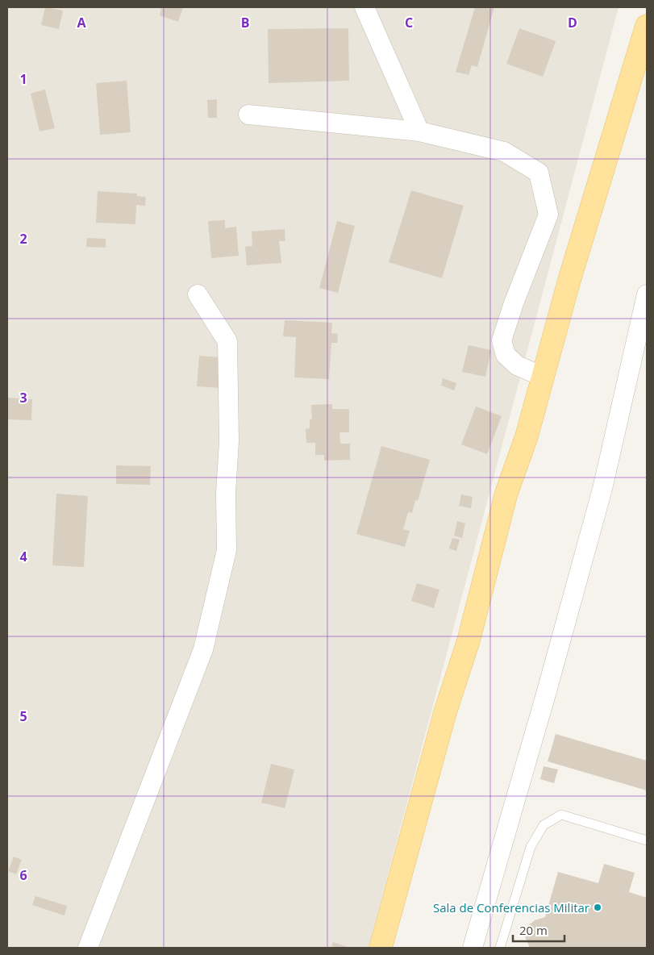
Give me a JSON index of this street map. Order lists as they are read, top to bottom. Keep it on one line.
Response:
{"places":["Sala de Conferencias Militar"],"scale_bar":"20 m","grid":{"columns":["A","B","C","D"],"rows":["1","2","3","4","5","6"]}}
